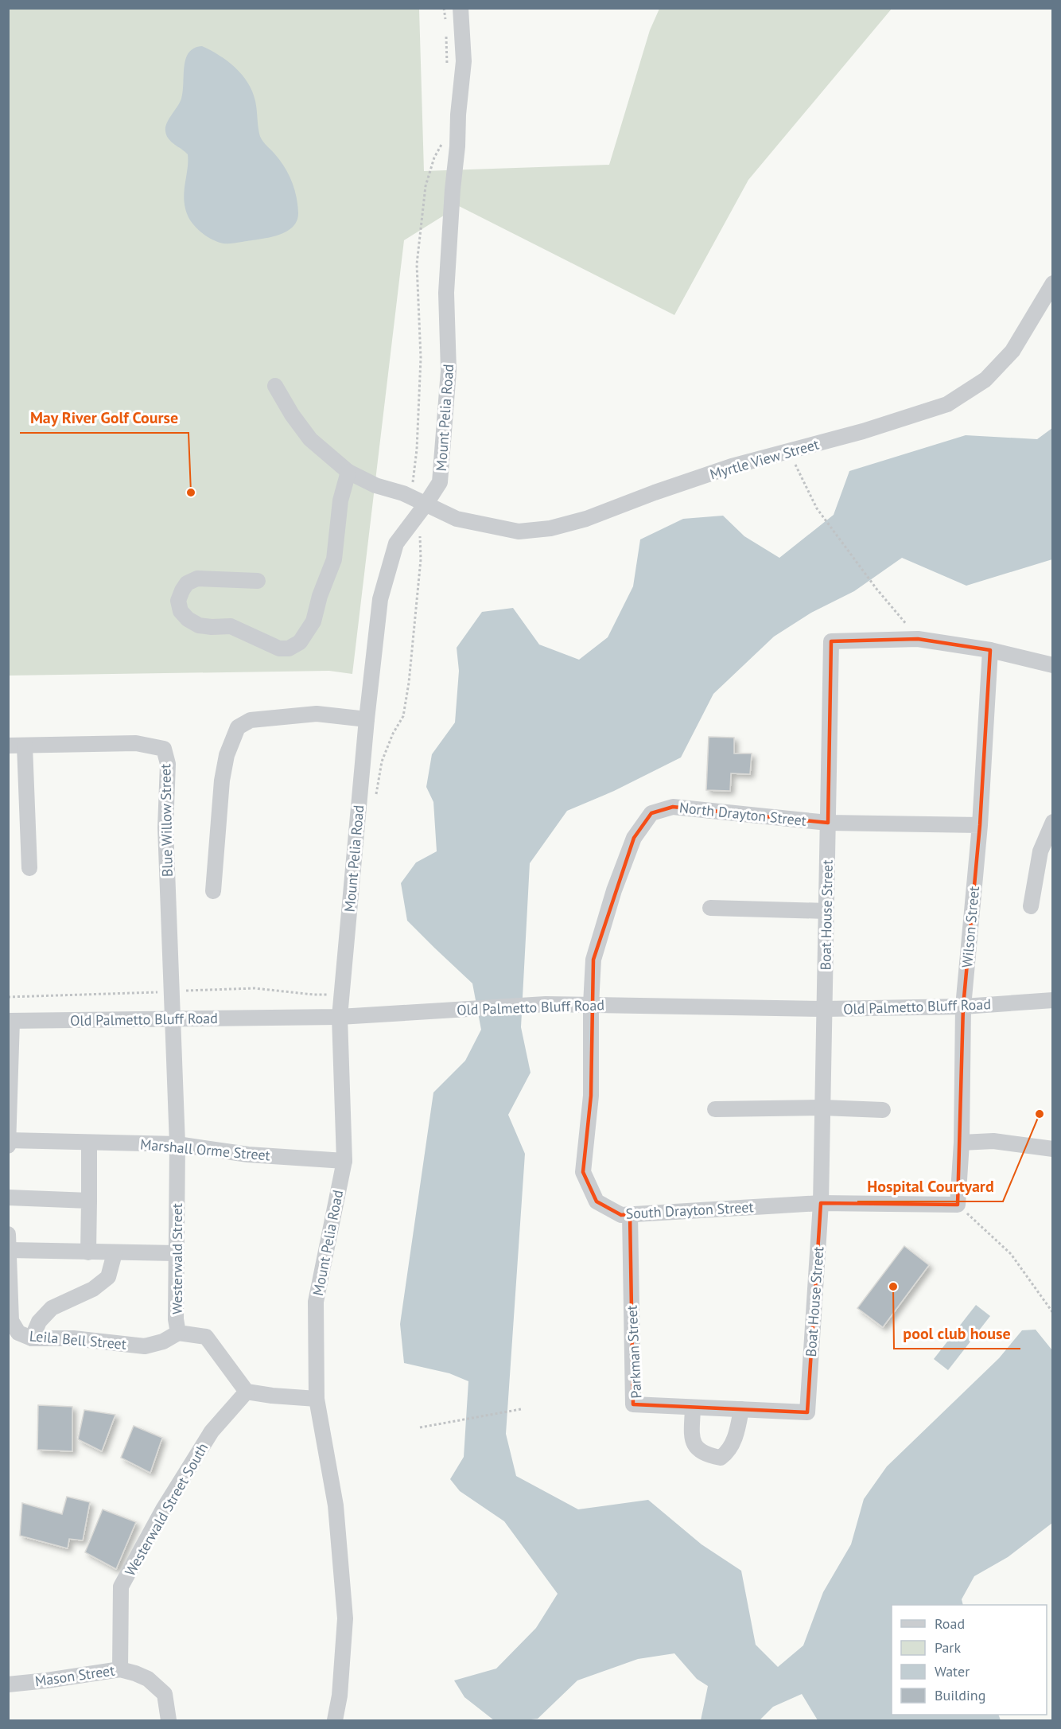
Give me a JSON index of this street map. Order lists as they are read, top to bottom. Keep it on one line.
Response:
{"streets":{"street":["Mount Pelia Road","Myrtle View Street","North Drayton Street","Blue Willow Street","Boat House Street","Wilson Street","Old Palmetto Bluff Road","Marshall Orme Street","South Drayton Street","Westerwald Street","Leila Bell Street","Parkman Street","Westerwald Street South","Mason Street"]},"crossings":[["Mount Pelia Road","Myrtle View Street"],["Mount Pelia Road","Old Palmetto Bluff Road"],["Mount Pelia Road","Marshall Orme Street"],["North Drayton Street","Boat House Street"],["North Drayton Street","Wilson Street"],["North Drayton Street","Old Palmetto Bluff Road"],["North Drayton Street","South Drayton Street"],["Blue Willow Street","Old Palmetto Bluff Road"],["Blue Willow Street","Westerwald Street"],["Boat House Street","Wilson Street"],["Boat House Street","Old Palmetto Bluff Road"],["Boat House Street","South Drayton Street"],["Boat House Street","Parkman Street"],["Wilson Street","Old Palmetto Bluff Road"],["Wilson Street","South Drayton Street"],["Old Palmetto Bluff Road","South Drayton Street"],["Old Palmetto Bluff Road","Westerwald Street"],["Marshall Orme Street","Westerwald Street"],["South Drayton Street","Parkman Street"],["Westerwald Street","Leila Bell Street"],["Westerwald Street","Westerwald Street South"],["Westerwald Street South","Mason Street"]],"places":["May River Golf Course","Hospital Courtyard","pool club house"],"legend":["Road","Park","Water","Building"]}
